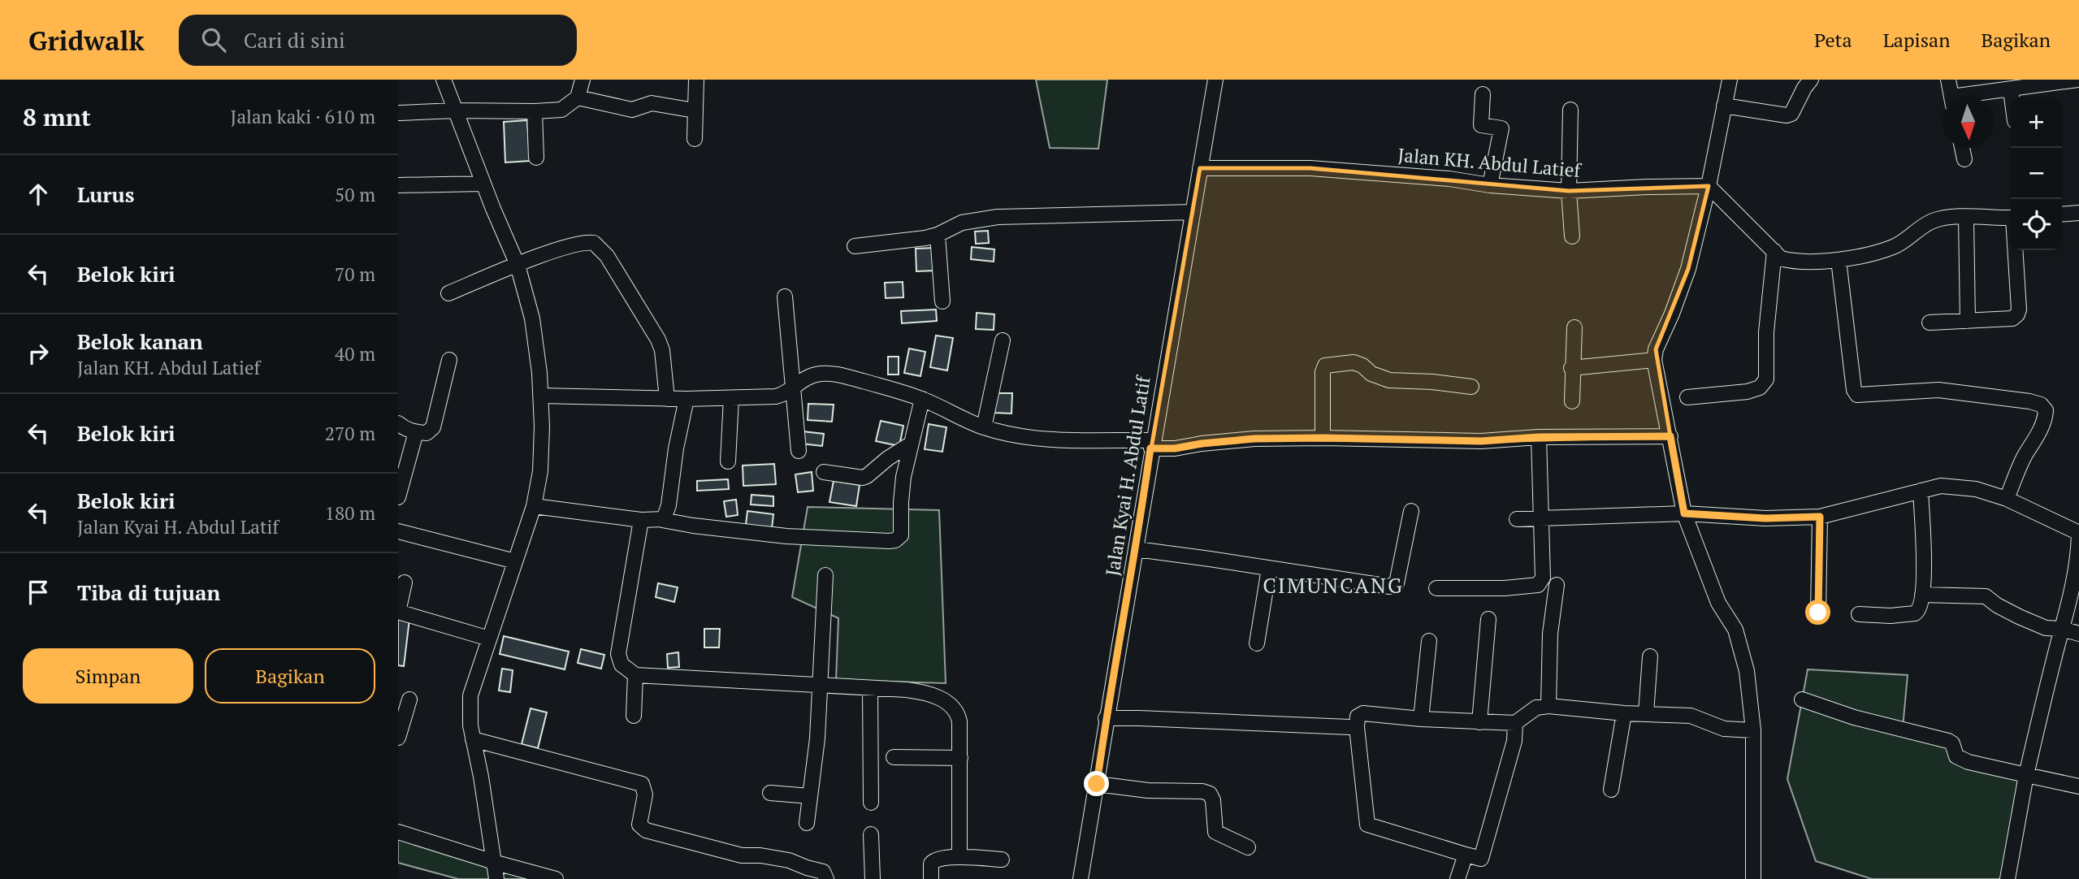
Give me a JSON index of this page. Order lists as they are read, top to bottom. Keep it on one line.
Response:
{"streets":{"street":["Jalan KH. Abdul Latief","Jalan Kyai H. Abdul Latif"]},"crossings":[["Jalan KH. Abdul Latief","Jalan Kyai H. Abdul Latif"]],"districts":["CIMUNCANG"],"north":"bottom","page":{"header":"Gridwalk","search":"Cari di sini","nav":["Peta","Lapisan","Bagikan"],"heading":["8 mnt","Jalan kaki · 610 m"],"map_buttons":["+","−"],"list":[["Lurus","50 m"],["Belok kiri","70 m"],["Belok kanan","Jalan KH. Abdul Latief","40 m"],["Belok kiri","270 m"],["Belok kiri","Jalan Kyai H. Abdul Latif","180 m"],"Tiba di tujuan"],"buttons":["Simpan","Bagikan"]}}
